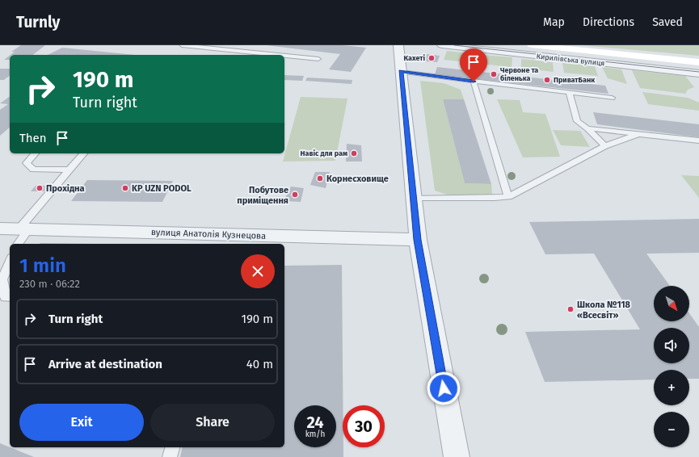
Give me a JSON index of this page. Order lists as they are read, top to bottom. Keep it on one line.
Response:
{"streets":{"main road":["Кирилівська вулиця"],"street":["вулиця Анатолія Кузнецова"]},"places":["Кахеті","Червоне та біленька","ПриватБанк","Навіс для рам","Корнесховище","Прохідна","KP UZN PODOL","Побутове приміщення","Школа №118 «Всесвіт»"],"north":"bottom right","page":{"header":"Turnly","nav":["Map","Directions","Saved"],"turn":["190 m","Turn right"],"then":"Then","heading":["1 min","230 m · 06:22"],"map_buttons":["+","−"],"list":[{"name":"Turn right","value":"190 m"},{"name":"Arrive at destination","value":"40 m"}],"buttons":["Exit","Share"],"speed":"24 km/h","limit":"30"}}
